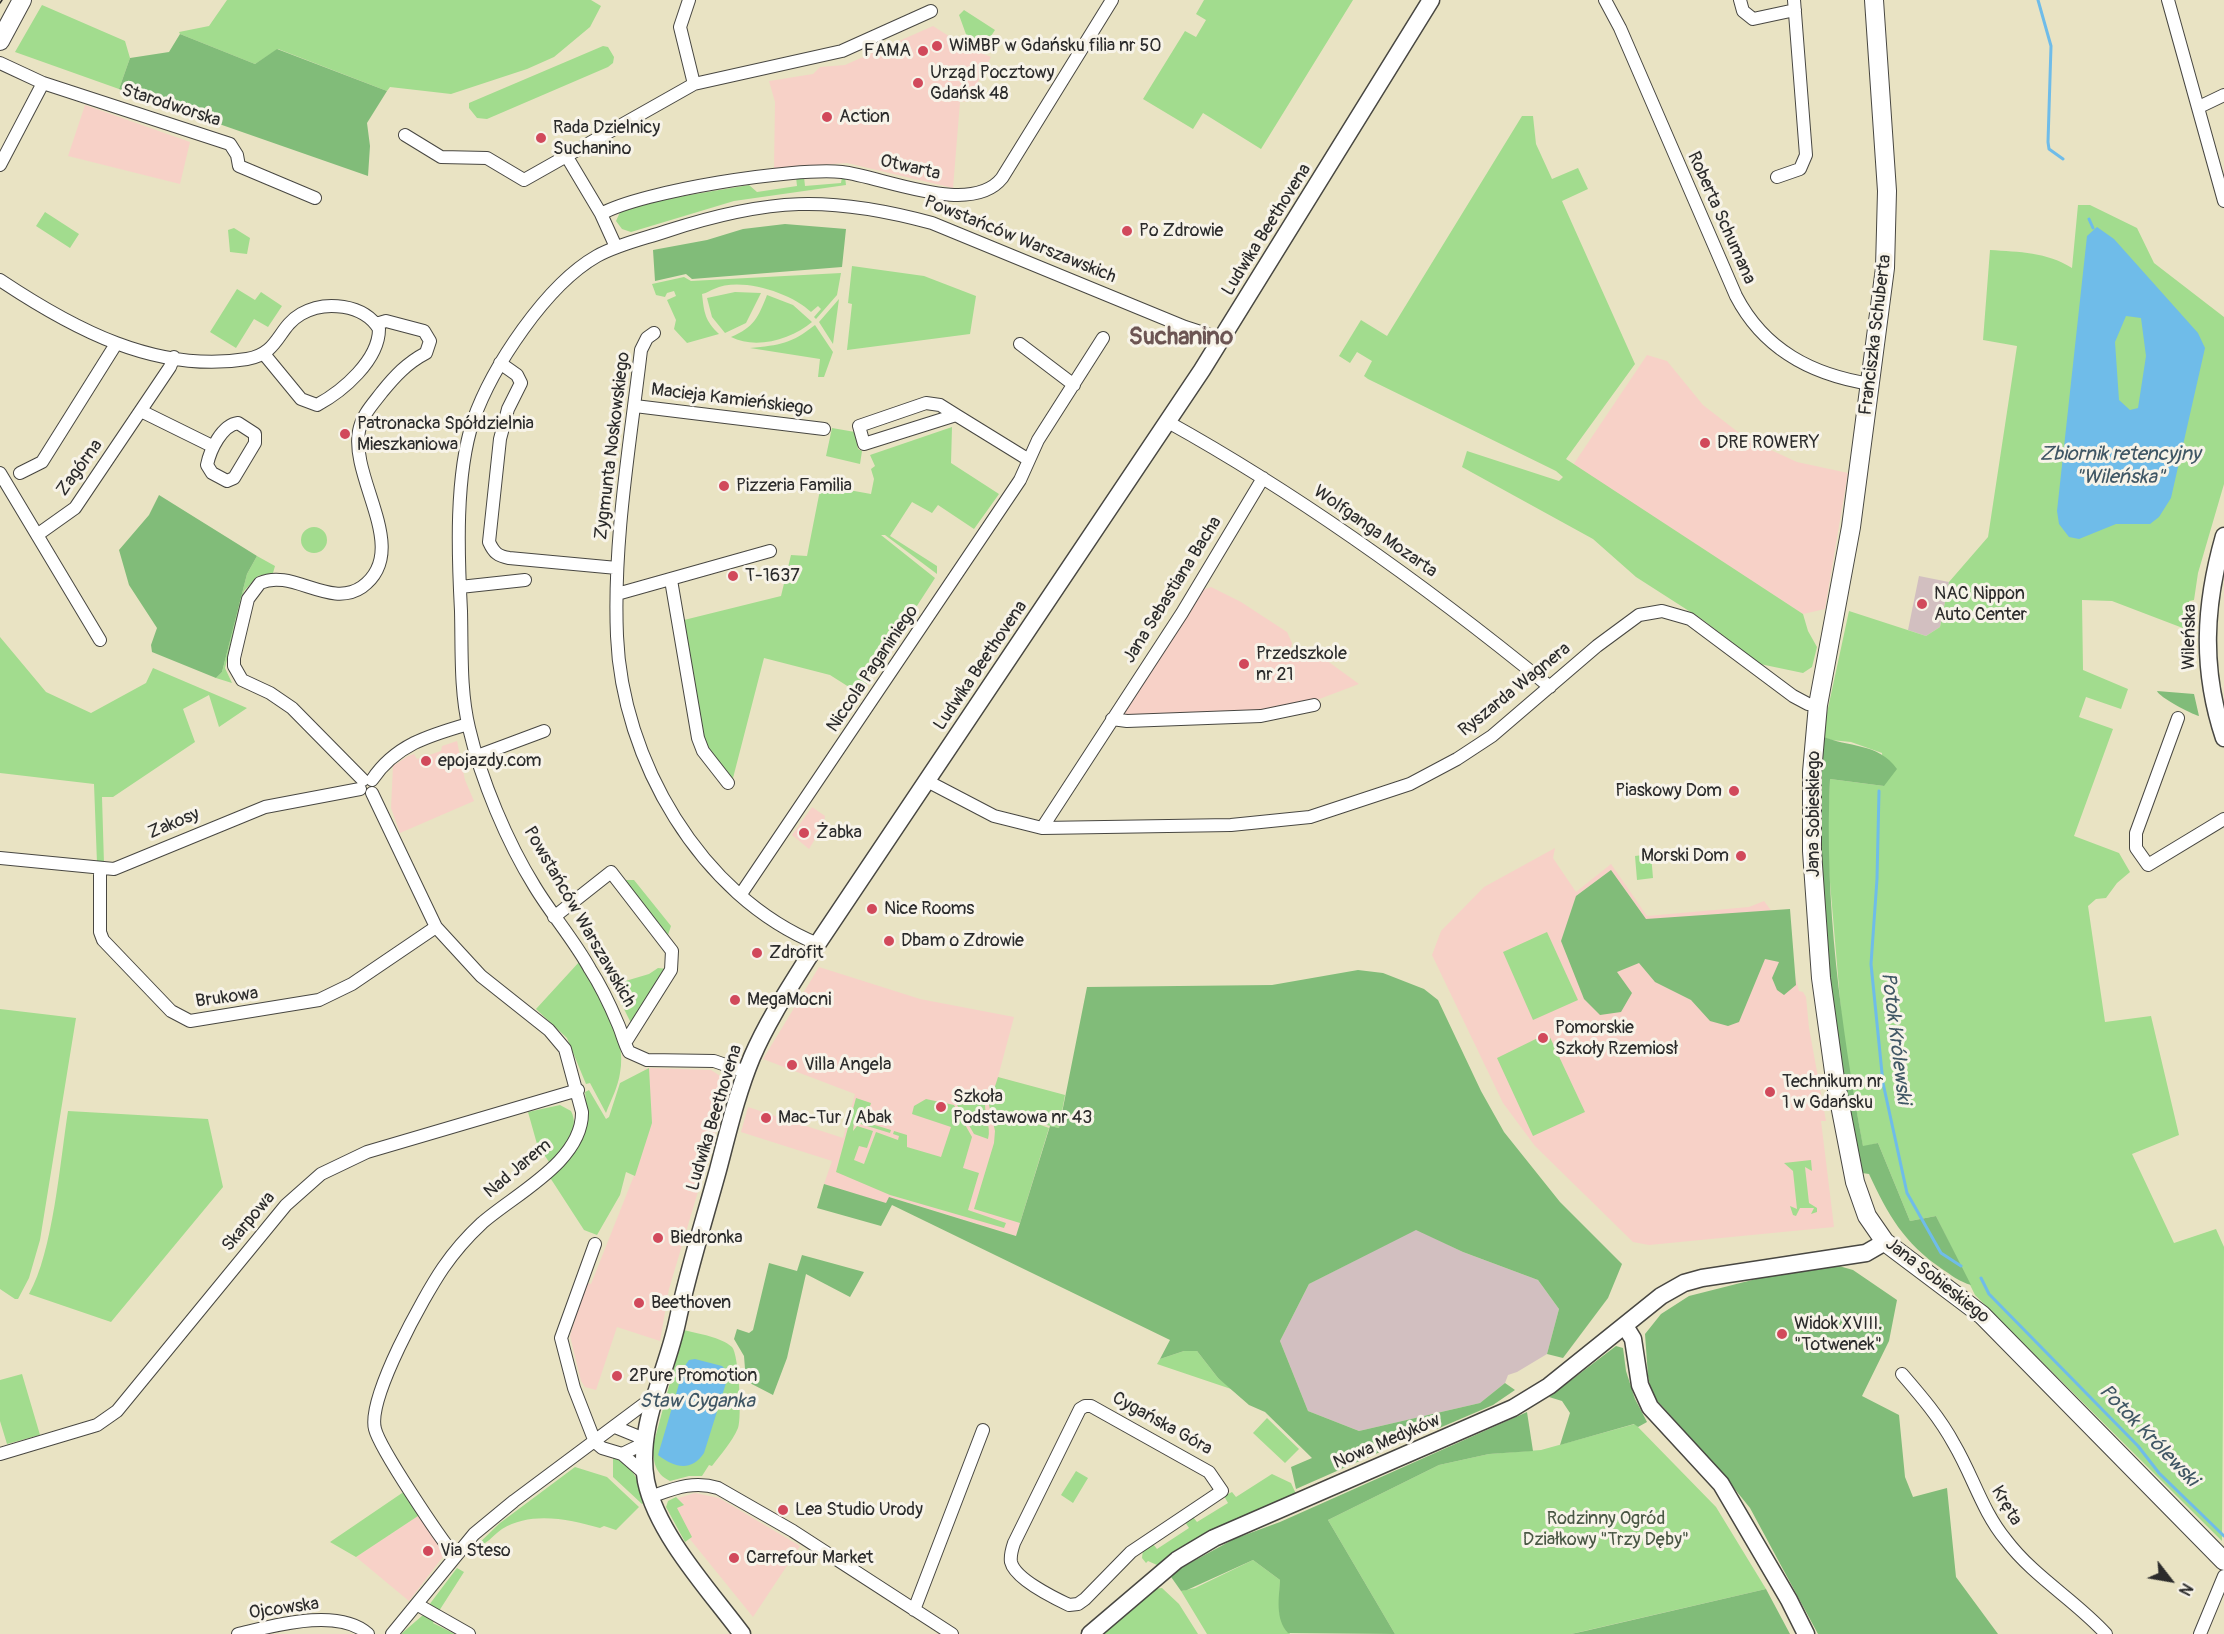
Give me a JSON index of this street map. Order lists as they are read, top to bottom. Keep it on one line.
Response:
{"streets":{"main road":["Franciszka Schuberta","Jana Sobieskiego"],"street":["Starodworska","Otwarta","Roberta Schumana","Ludwika Beethovena","Powstańców Warszawskich","Macieja Kamieńskiego","Zygmunta Noskowskiego","Zagórna","Wolfganga Mozarta","Jana Sebastiana Bacha","Wileńska","Niccola Paganiniego","Ryszarda Wagnera","Zakosy","Brukowa","Nad Jarem","Skarpowa","Cygańska Góra","Nowa Medyków","Kręta","Ojcowska"]},"crossings":[["Roberta Schumana","Franciszka Schuberta"],["Ludwika Beethovena","Powstańców Warszawskich"],["Ludwika Beethovena","Zygmunta Noskowskiego"],["Ludwika Beethovena","Wolfganga Mozarta"],["Ludwika Beethovena","Ryszarda Wagnera"],["Powstańców Warszawskich","Zygmunta Noskowskiego"],["Franciszka Schuberta","Jana Sobieskiego"],["Macieja Kamieńskiego","Zygmunta Noskowskiego"],["Zygmunta Noskowskiego","Niccola Paganiniego"],["Wolfganga Mozarta","Jana Sebastiana Bacha"],["Wolfganga Mozarta","Ryszarda Wagnera"],["Jana Sebastiana Bacha","Ryszarda Wagnera"],["Ryszarda Wagnera","Jana Sobieskiego"],["Jana Sobieskiego","Nowa Medyków"],["Zakosy","Brukowa"],["Zakosy","Nad Jarem"],["Brukowa","Nad Jarem"],["Nad Jarem","Skarpowa"]],"districts":["Suchanino"],"water":["Zbiornik retencyjny \"Wileńska\"","Potok Królewski","Staw Cyganka"],"parks":["Rodzinny Ogród Działkowy \"Trzy Dęby\""],"places":["WiMBP w Gdańsku filia nr 50","FAMA","Urząd Pocztowy Gdańsk 48","Action","Rada Dzielnicy Suchanino","Po Zdrowie","Patronacka Spółdzielnia Mieszkaniowa","DRE ROWERY","Pizzeria Familia","T-1637","NAC Nippon Auto Center","Przedszkole nr 21","epojazdy.com","Piaskowy Dom","Żabka","Morski Dom","Nice Rooms","Dbam o Zdrowie","Zdrofit","MegaMocni","Pomorskie Szkoły Rzemiosł","Villa Angela","Technikum nr 1 w Gdańsku","Szkoła Podstawowa nr 43","Mac-Tur / Abak","Biedronka","Beethoven","Widok XVIII. \"Totwenek\"","2Pure Promotion","Lea Studio Urody","Via Steso","Carrefour Market"],"north":"bottom right"}
